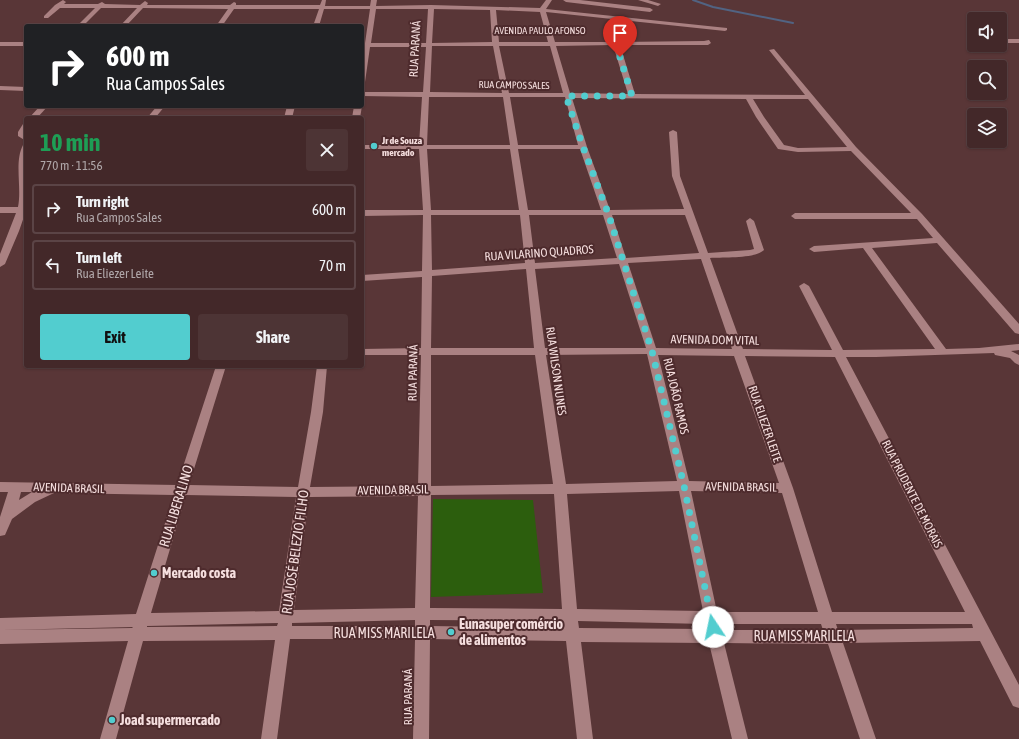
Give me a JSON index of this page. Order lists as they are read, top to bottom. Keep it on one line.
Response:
{"streets":{"street":["AVENIDA PAULO AFONSO","RUA PARANÁ","RUA CAMPOS SALES","RUA VILARINO QUADROS","AVENIDA DOM VITAL","RUA WILSON NUNES","RUA JOÃO RAMOS","RUA ELIEZER LEITE","AVENIDA BRASIL","RUA PRUDENTE DE MORAIS","RUA LIBERALINO","RUA JOSÉ BELEZIO FILHO","RUA MISS MARILELA"]},"crossings":[["AVENIDA PAULO AFONSO","RUA PARANÁ"],["AVENIDA PAULO AFONSO","RUA WILSON NUNES"],["AVENIDA PAULO AFONSO","RUA JOÃO RAMOS"],["RUA PARANÁ","RUA CAMPOS SALES"],["RUA PARANÁ","RUA VILARINO QUADROS"],["RUA PARANÁ","AVENIDA DOM VITAL"],["RUA PARANÁ","AVENIDA BRASIL"],["RUA PARANÁ","RUA MISS MARILELA"],["RUA CAMPOS SALES","RUA WILSON NUNES"],["RUA CAMPOS SALES","RUA JOÃO RAMOS"],["RUA VILARINO QUADROS","RUA WILSON NUNES"],["RUA VILARINO QUADROS","RUA JOÃO RAMOS"],["RUA VILARINO QUADROS","RUA ELIEZER LEITE"],["AVENIDA DOM VITAL","RUA WILSON NUNES"],["AVENIDA DOM VITAL","RUA JOÃO RAMOS"],["AVENIDA DOM VITAL","RUA ELIEZER LEITE"],["AVENIDA DOM VITAL","RUA PRUDENTE DE MORAIS"],["RUA WILSON NUNES","AVENIDA BRASIL"],["RUA WILSON NUNES","RUA MISS MARILELA"],["RUA JOÃO RAMOS","AVENIDA BRASIL"],["RUA JOÃO RAMOS","RUA MISS MARILELA"],["RUA ELIEZER LEITE","AVENIDA BRASIL"],["RUA ELIEZER LEITE","RUA MISS MARILELA"],["AVENIDA BRASIL","RUA LIBERALINO"],["AVENIDA BRASIL","RUA JOSÉ BELEZIO FILHO"],["RUA PRUDENTE DE MORAIS","RUA MISS MARILELA"],["RUA LIBERALINO","RUA MISS MARILELA"],["RUA JOSÉ BELEZIO FILHO","RUA MISS MARILELA"]],"places":["Jr de Souza mercado","Mercado costa","Eunasuper comércio de alimentos","Joad supermercado"],"page":{"turn":["600 m","Rua Campos Sales"],"heading":["10 min","770 m · 11:56"],"list":[{"name":"Turn right","note":"Rua Campos Sales","value":"600 m"},{"name":"Turn left","note":"Rua Eliezer Leite","value":"70 m"}],"buttons":["Exit","Share"]}}
